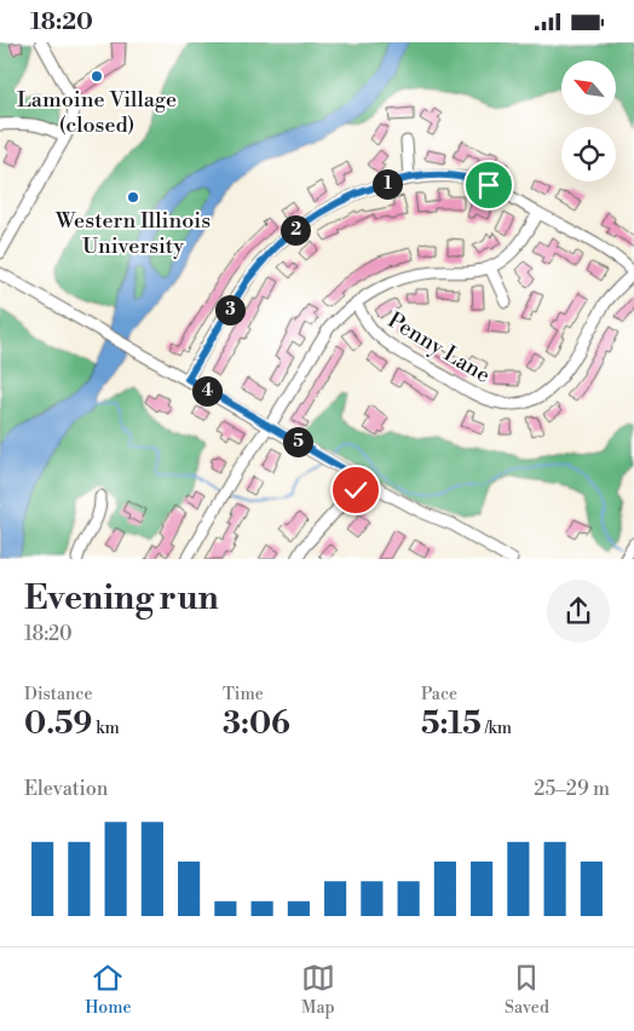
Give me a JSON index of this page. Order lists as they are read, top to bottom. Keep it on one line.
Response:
{"streets":{"street":["Penny Lane"]},"places":["Lamoine Village (closed)","Western Illinois University"],"north":"top left","page":{"status":"18:20","pins":["1","2","3","4","5"],"heading":["Evening run","18:20"],"stats":[["Distance","0.59 km"],["Time","3:06"],["Pace","5:15 /km"]],"chart":["Elevation","25–29 m"],"tabs":["Home","Map","Saved"]}}
